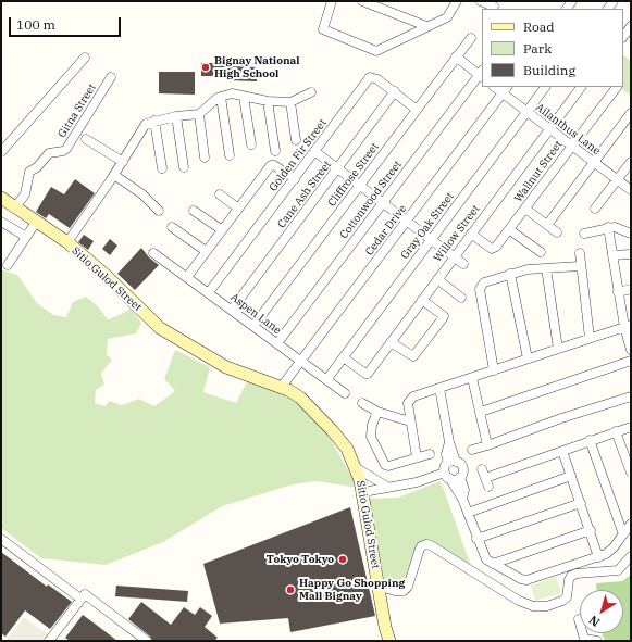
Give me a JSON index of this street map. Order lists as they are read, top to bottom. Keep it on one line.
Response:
{"streets":{"main road":["Sitio Gulod Street"],"street":["Gitna Street","Ailanthus Lane","Golden Fir Street","Wallnut Street","Cliffrose Street","Cane Ash Street","Cottonwood Street","Gray Oak Street","Cedar Drive","Willow Street","Aspen Lane"]},"crossings":[["Gitna Street","Sitio Gulod Street"],["Ailanthus Lane","Wallnut Street"],["Ailanthus Lane","Gray Oak Street"],["Ailanthus Lane","Cedar Drive"],["Ailanthus Lane","Willow Street"],["Golden Fir Street","Cliffrose Street"],["Golden Fir Street","Cane Ash Street"],["Golden Fir Street","Aspen Lane"],["Wallnut Street","Willow Street"],["Cliffrose Street","Aspen Lane"],["Cane Ash Street","Aspen Lane"],["Cottonwood Street","Aspen Lane"],["Gray Oak Street","Willow Street"],["Gray Oak Street","Aspen Lane"],["Cedar Drive","Sitio Gulod Street"],["Cedar Drive","Aspen Lane"]],"places":["Bignay National High School","Tokyo Tokyo","Happy Go Shopping Mall Bignay"],"legend":["Road","Park","Building"],"scale_bar":"100 m","north":"bottom left"}
